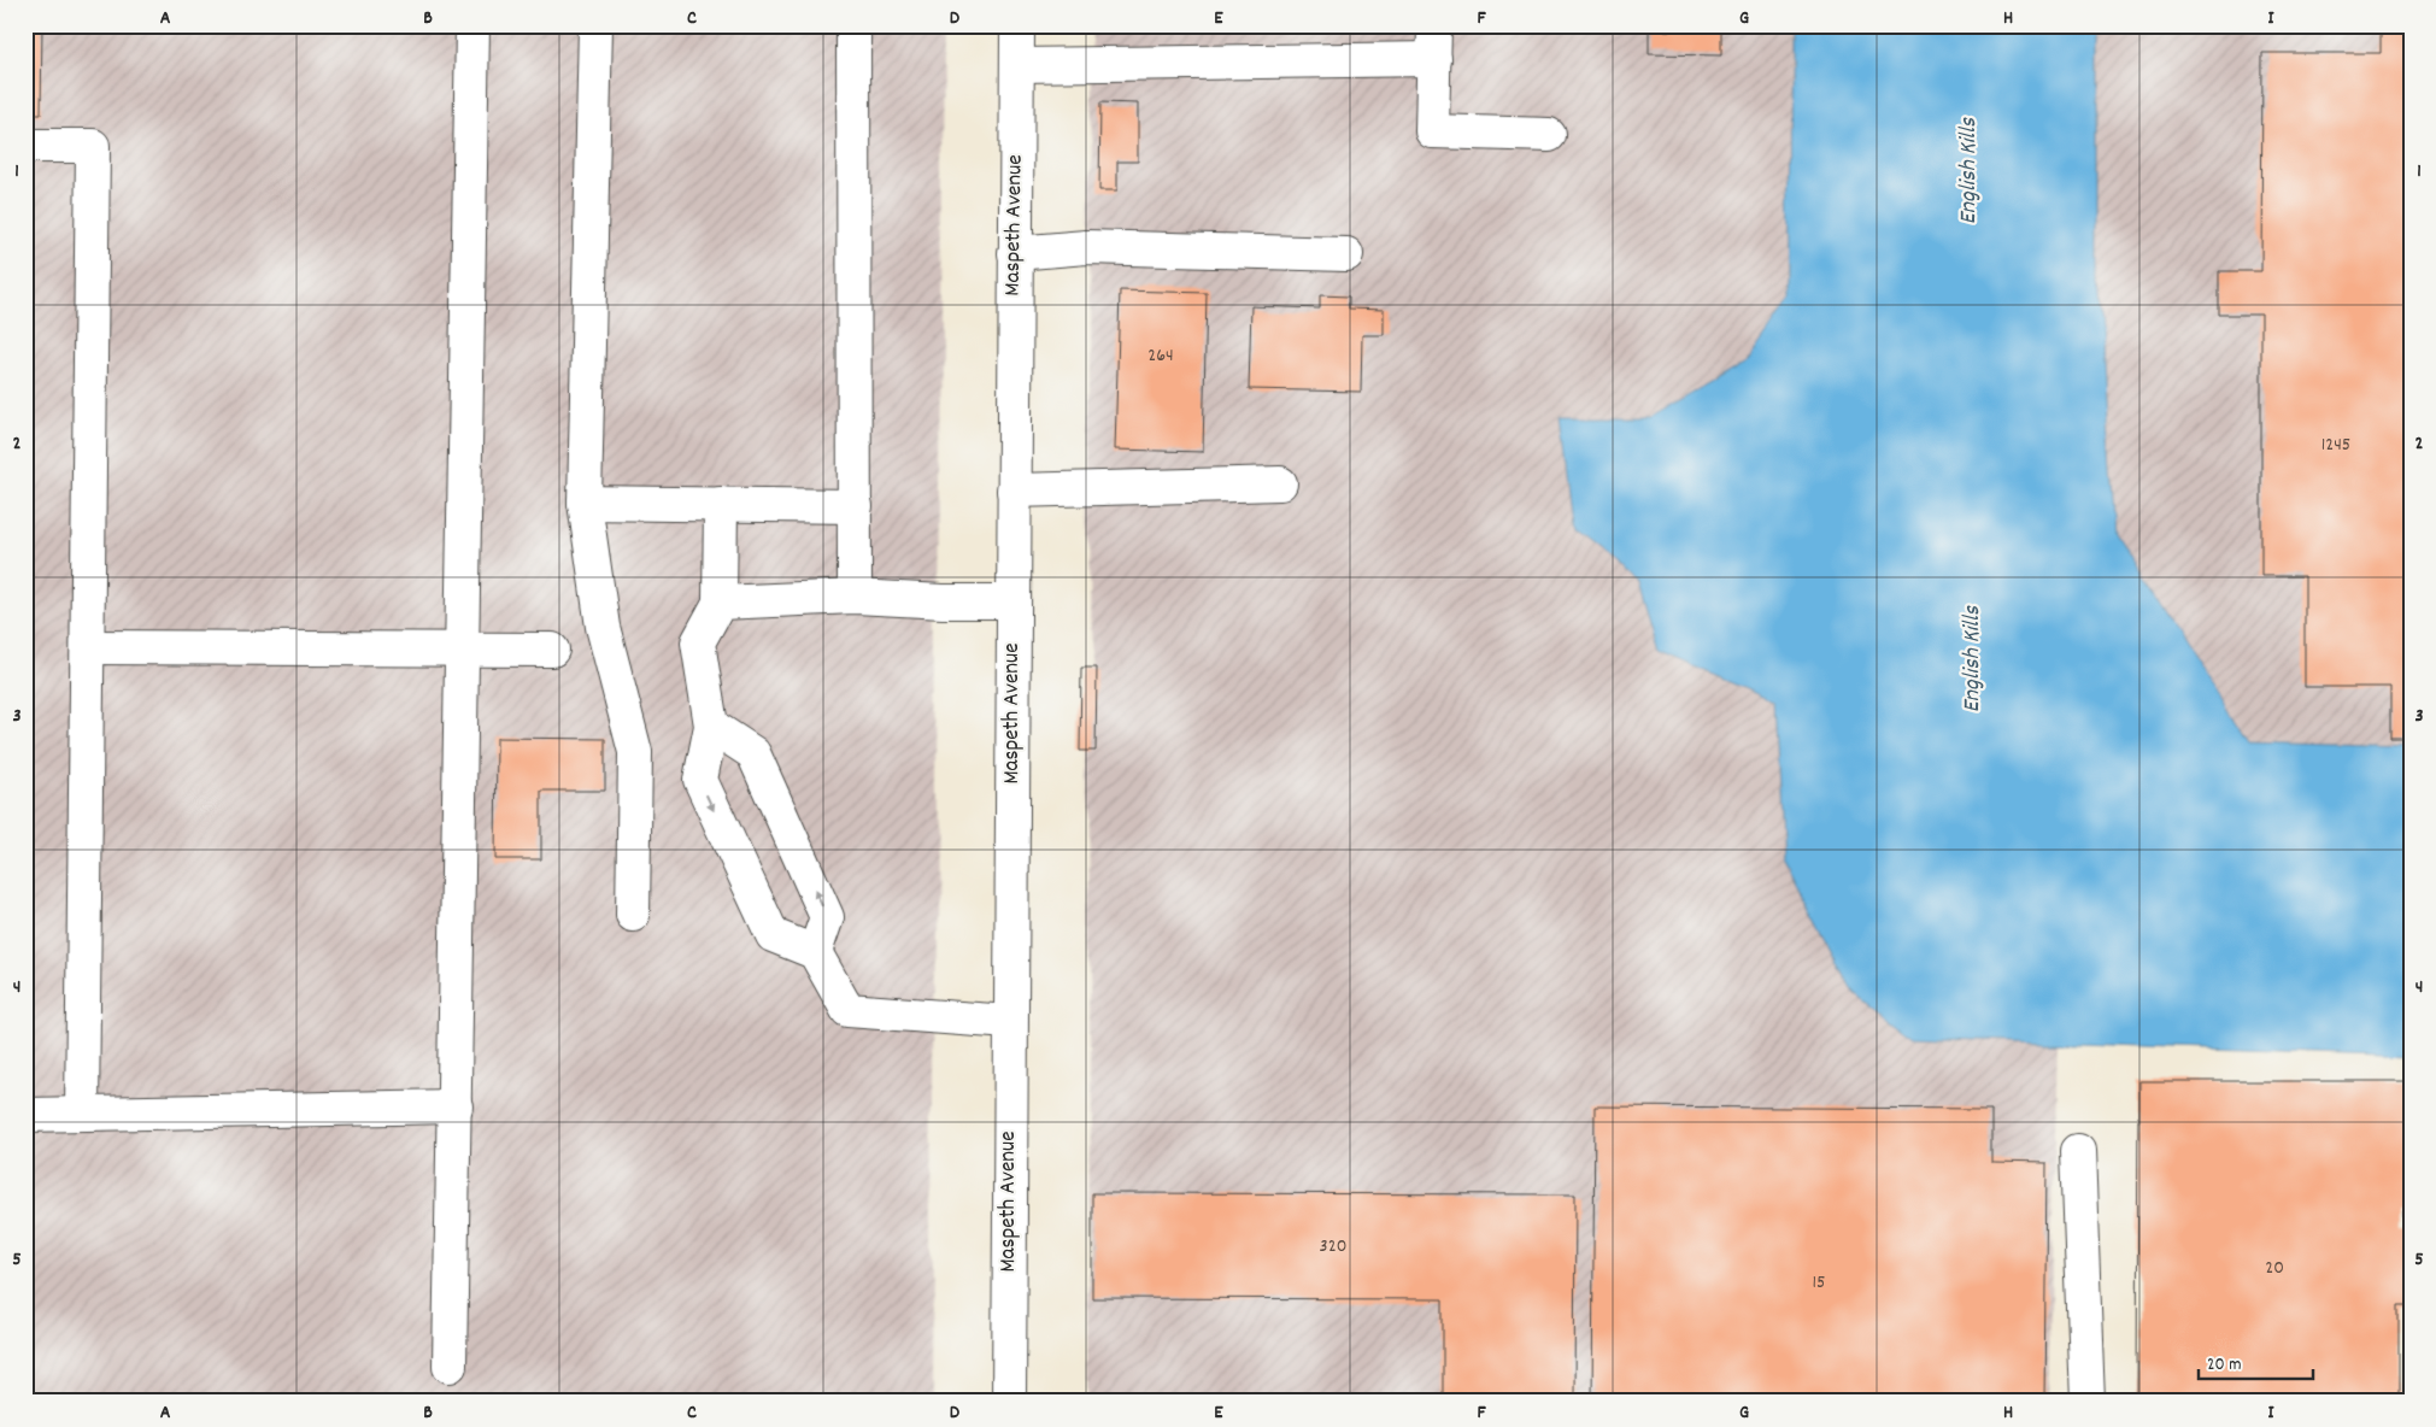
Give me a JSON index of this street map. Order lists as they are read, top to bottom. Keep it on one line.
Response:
{"streets":{"street":["Maspeth Avenue"]},"water":["English Kills"],"house_numbers":["264","1245","320","20","15"],"scale_bar":"20 m","grid":{"columns":["A","B","C","D","E","F","G","H","I"],"rows":["1","2","3","4","5"]}}
